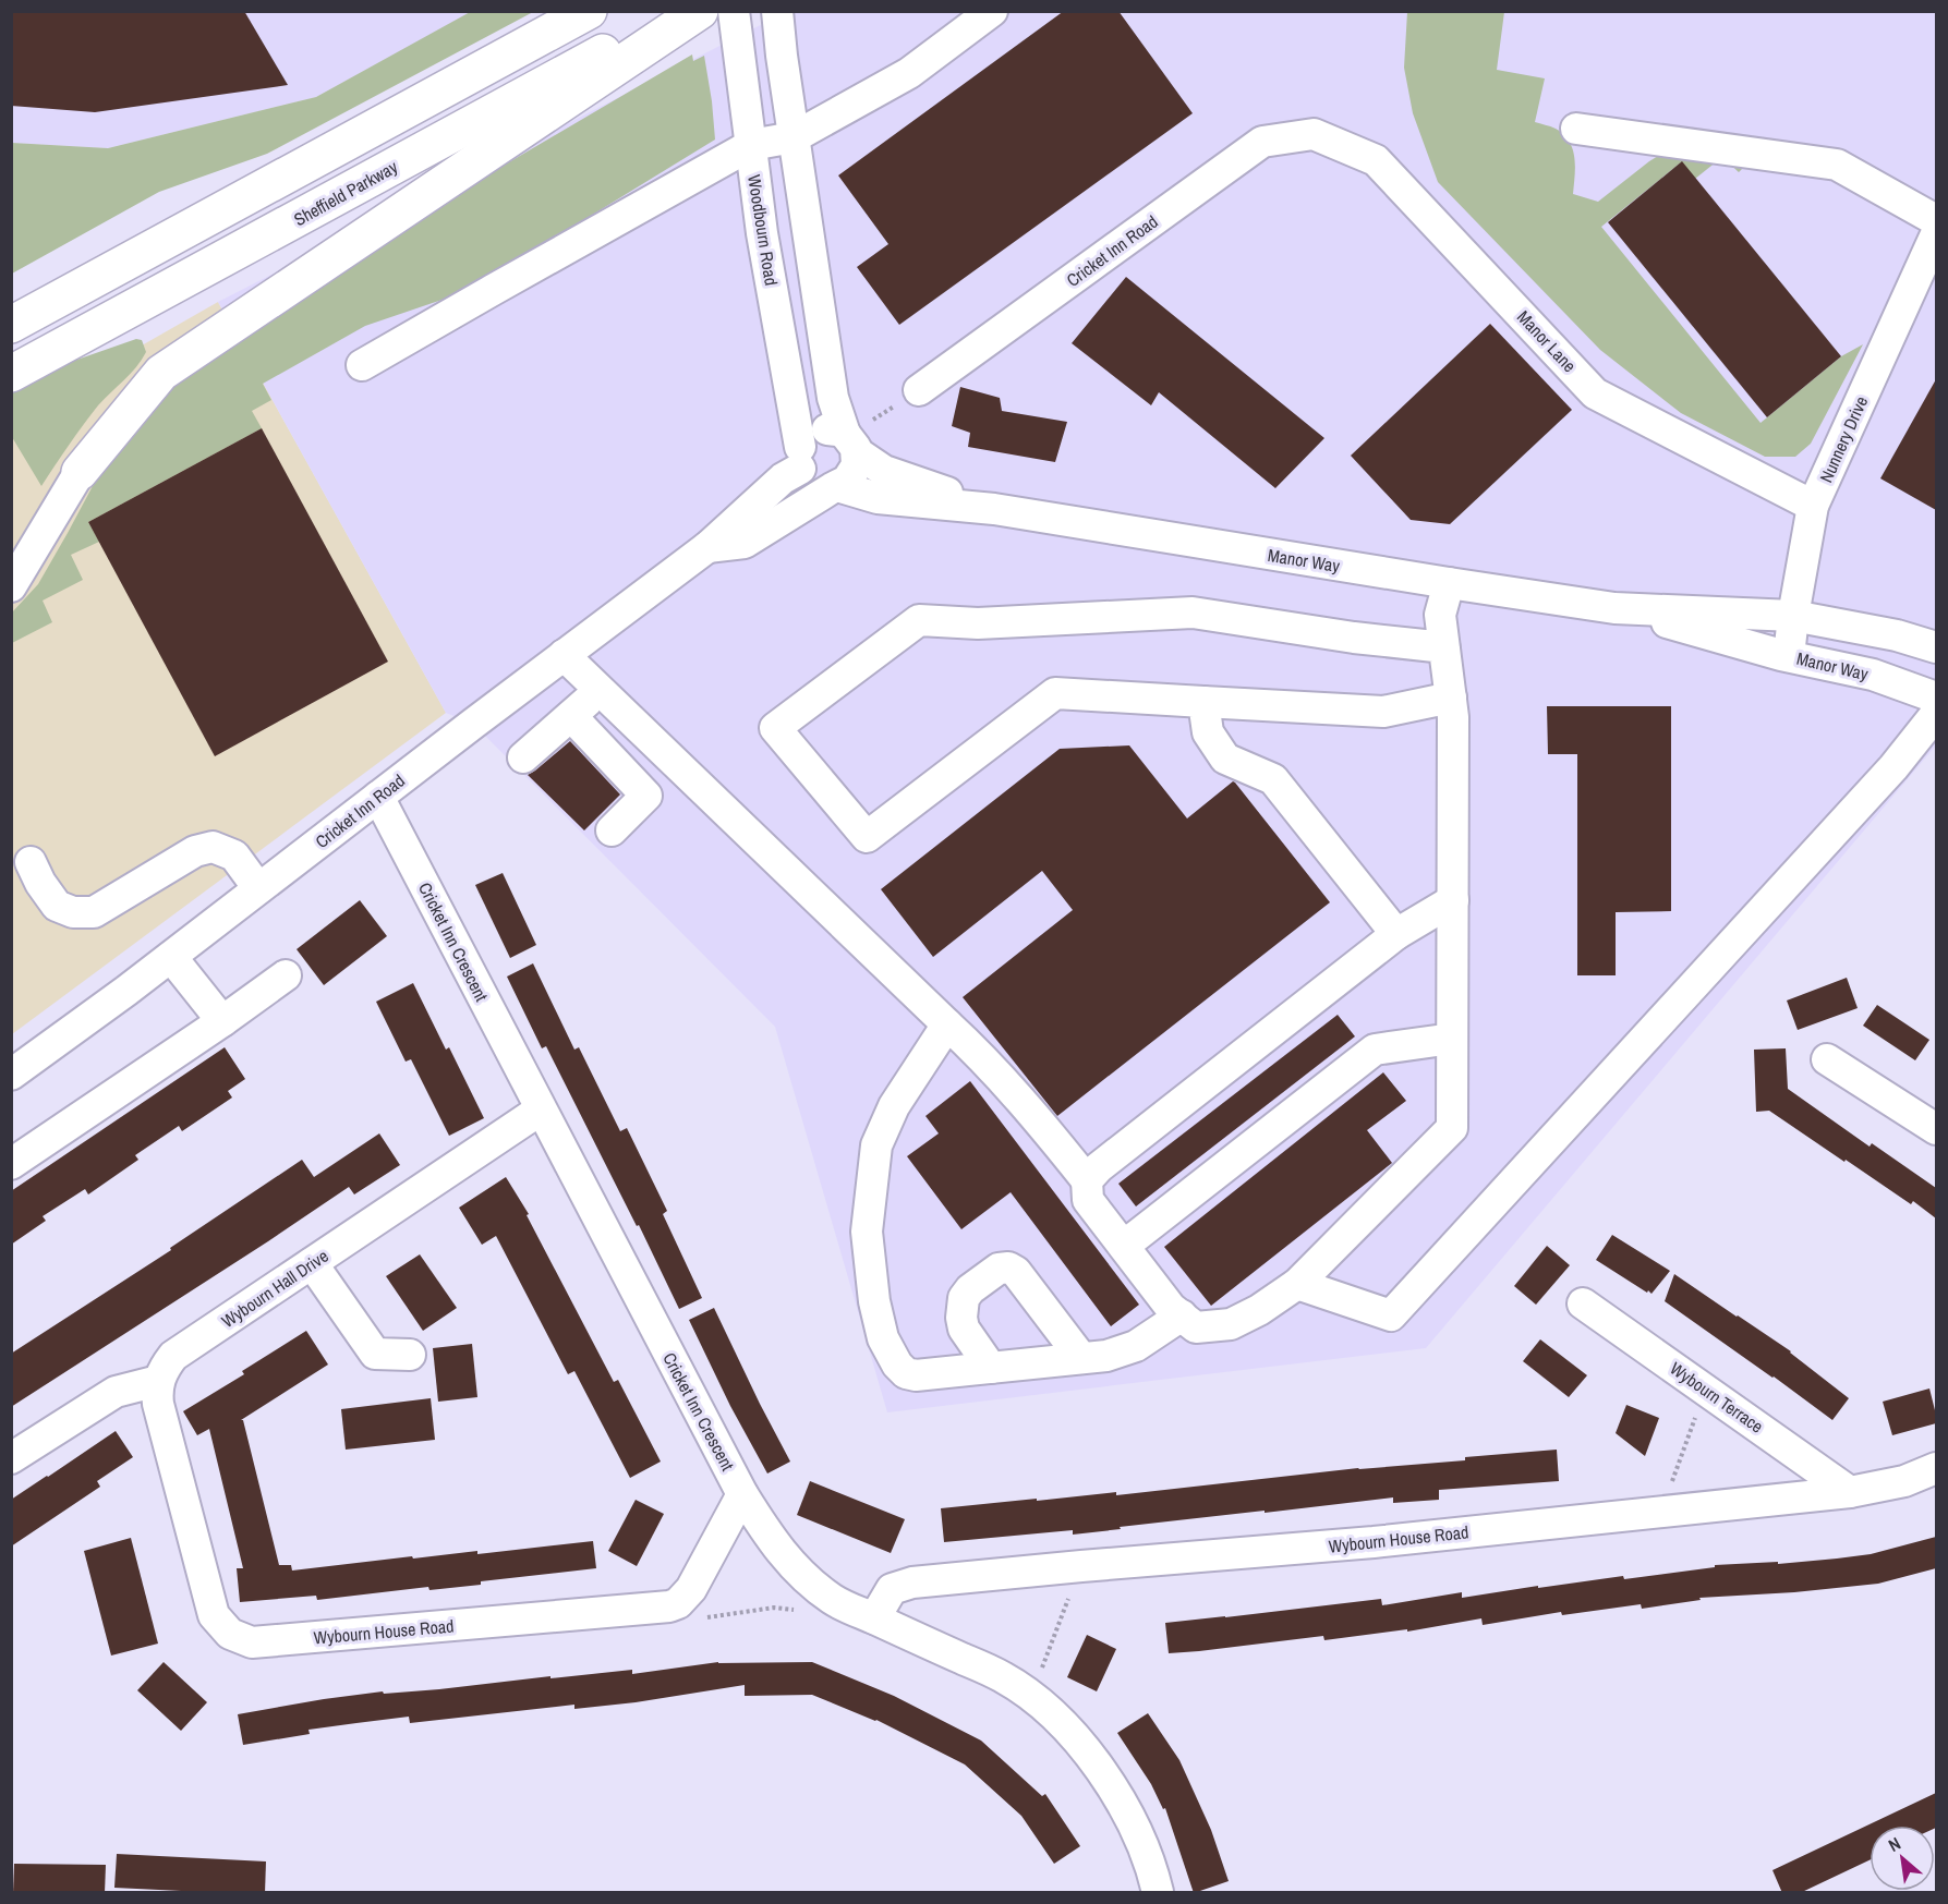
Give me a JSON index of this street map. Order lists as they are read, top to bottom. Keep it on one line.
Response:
{"streets":{"highway":["Sheffield Parkway"],"street":["Woodbourn Road","Cricket Inn Road","Manor Lane","Nunnery Drive","Manor Way","Cricket Inn Crescent","Wybourn Hall Drive","Wybourn Terrace","Wybourn House Road"]},"crossings":[["Woodbourn Road","Cricket Inn Road"],["Woodbourn Road","Manor Way"],["Cricket Inn Road","Manor Lane"],["Cricket Inn Road","Manor Way"],["Cricket Inn Road","Cricket Inn Crescent"],["Manor Lane","Nunnery Drive"],["Nunnery Drive","Manor Way"],["Cricket Inn Crescent","Wybourn Hall Drive"],["Cricket Inn Crescent","Wybourn House Road"],["Wybourn Hall Drive","Wybourn House Road"],["Wybourn Terrace","Wybourn House Road"]],"north":"top left"}
